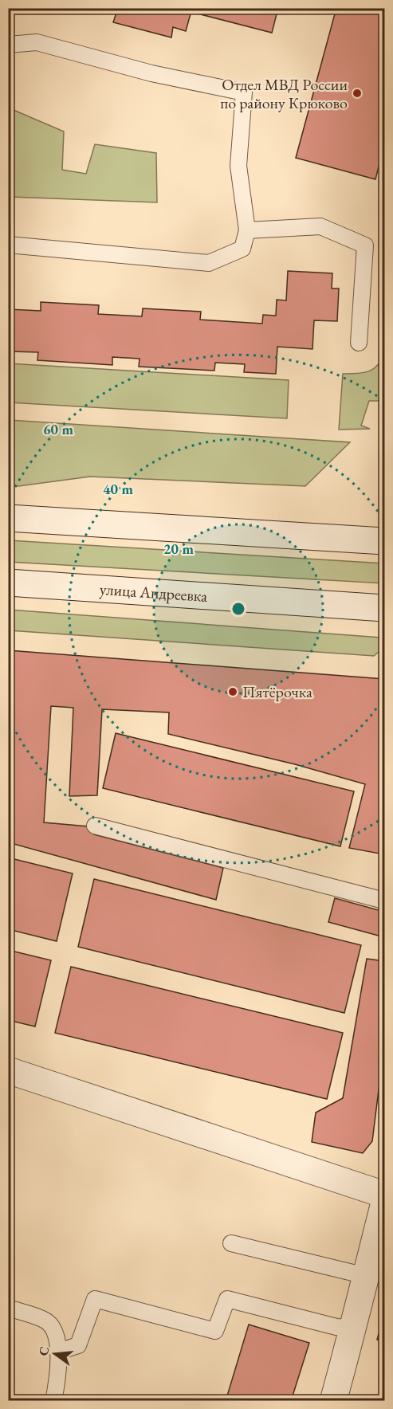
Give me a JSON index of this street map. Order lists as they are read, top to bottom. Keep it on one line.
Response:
{"streets":{"main road":["улица Андреевка"]},"places":["Отдел МВД России по району Крюково","Пятёрочка"],"north":"left","rings":["60 m","40 m","20 m"]}
